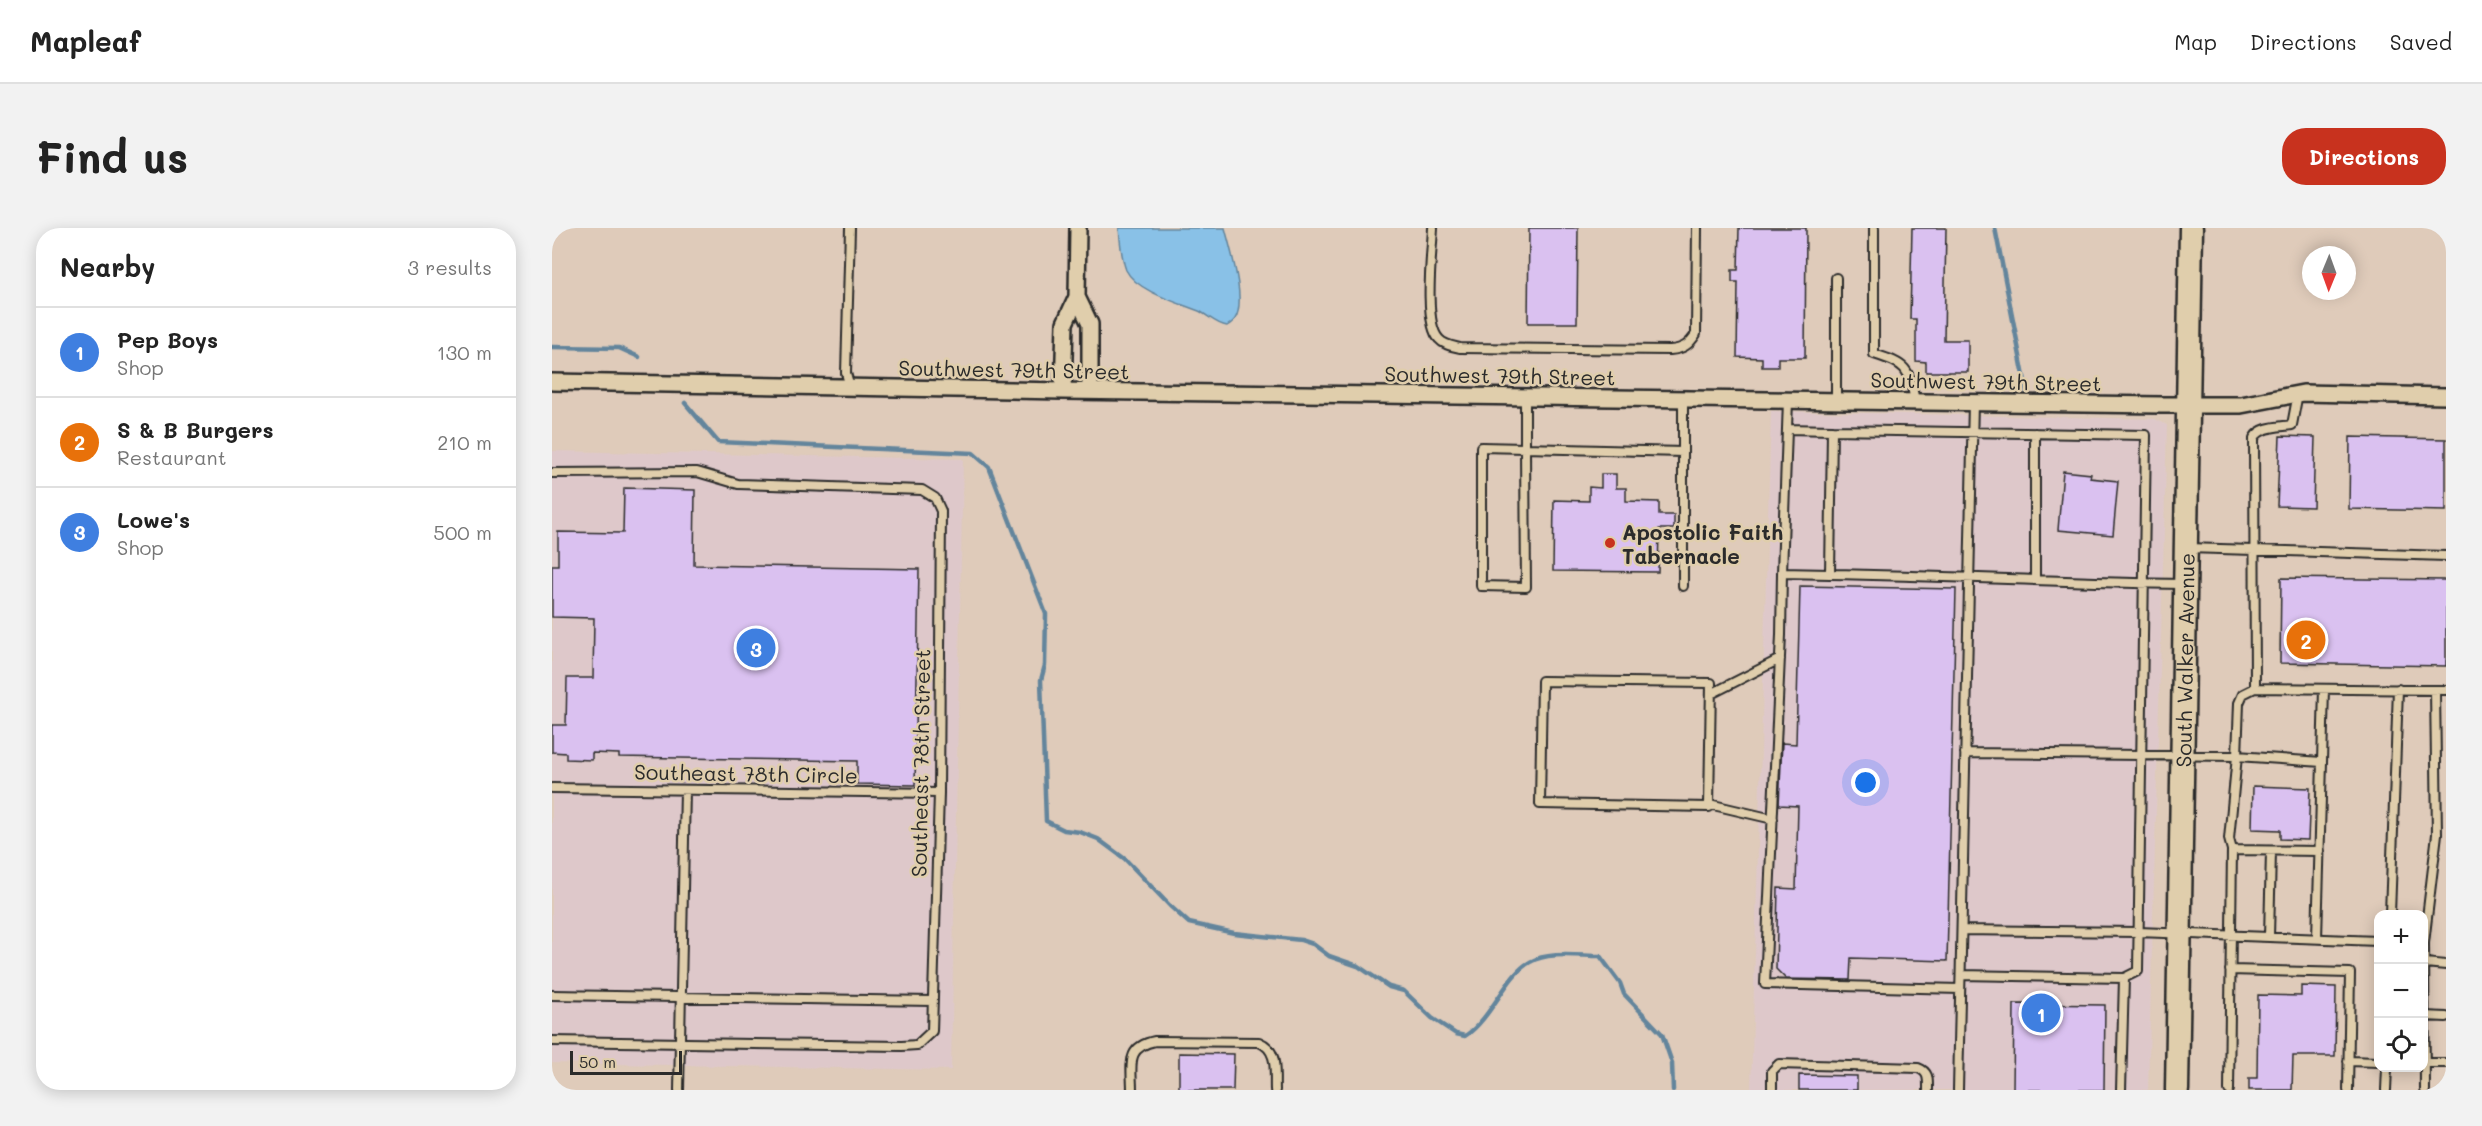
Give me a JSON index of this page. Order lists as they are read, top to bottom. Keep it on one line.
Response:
{"streets":{"main road":["South Walker Avenue"],"street":["Southwest 79th Street"],"lane":["Southeast 78th Street","Southeast 78th Circle"]},"crossings":[["Southwest 79th Street","South Walker Avenue"],["Southeast 78th Street","Southeast 78th Circle"]],"places":["Apostolic Faith Tabernacle"],"scale_bar":"50 m","north":"bottom","page":{"header":"Mapleaf","nav":["Map","Directions","Saved"],"buttons":"Directions","title":"Find us","heading":["Nearby","3 results"],"list":[{"mark":"1","name":"Pep Boys","note":"Shop","value":"130 m"},{"mark":"2","name":"S & B Burgers","note":"Restaurant","value":"210 m"},{"mark":"3","name":"Lowe's","note":"Shop","value":"500 m"}],"pins":["2","3","1"],"map_buttons":["+","−"],"scale":"50 m"}}
